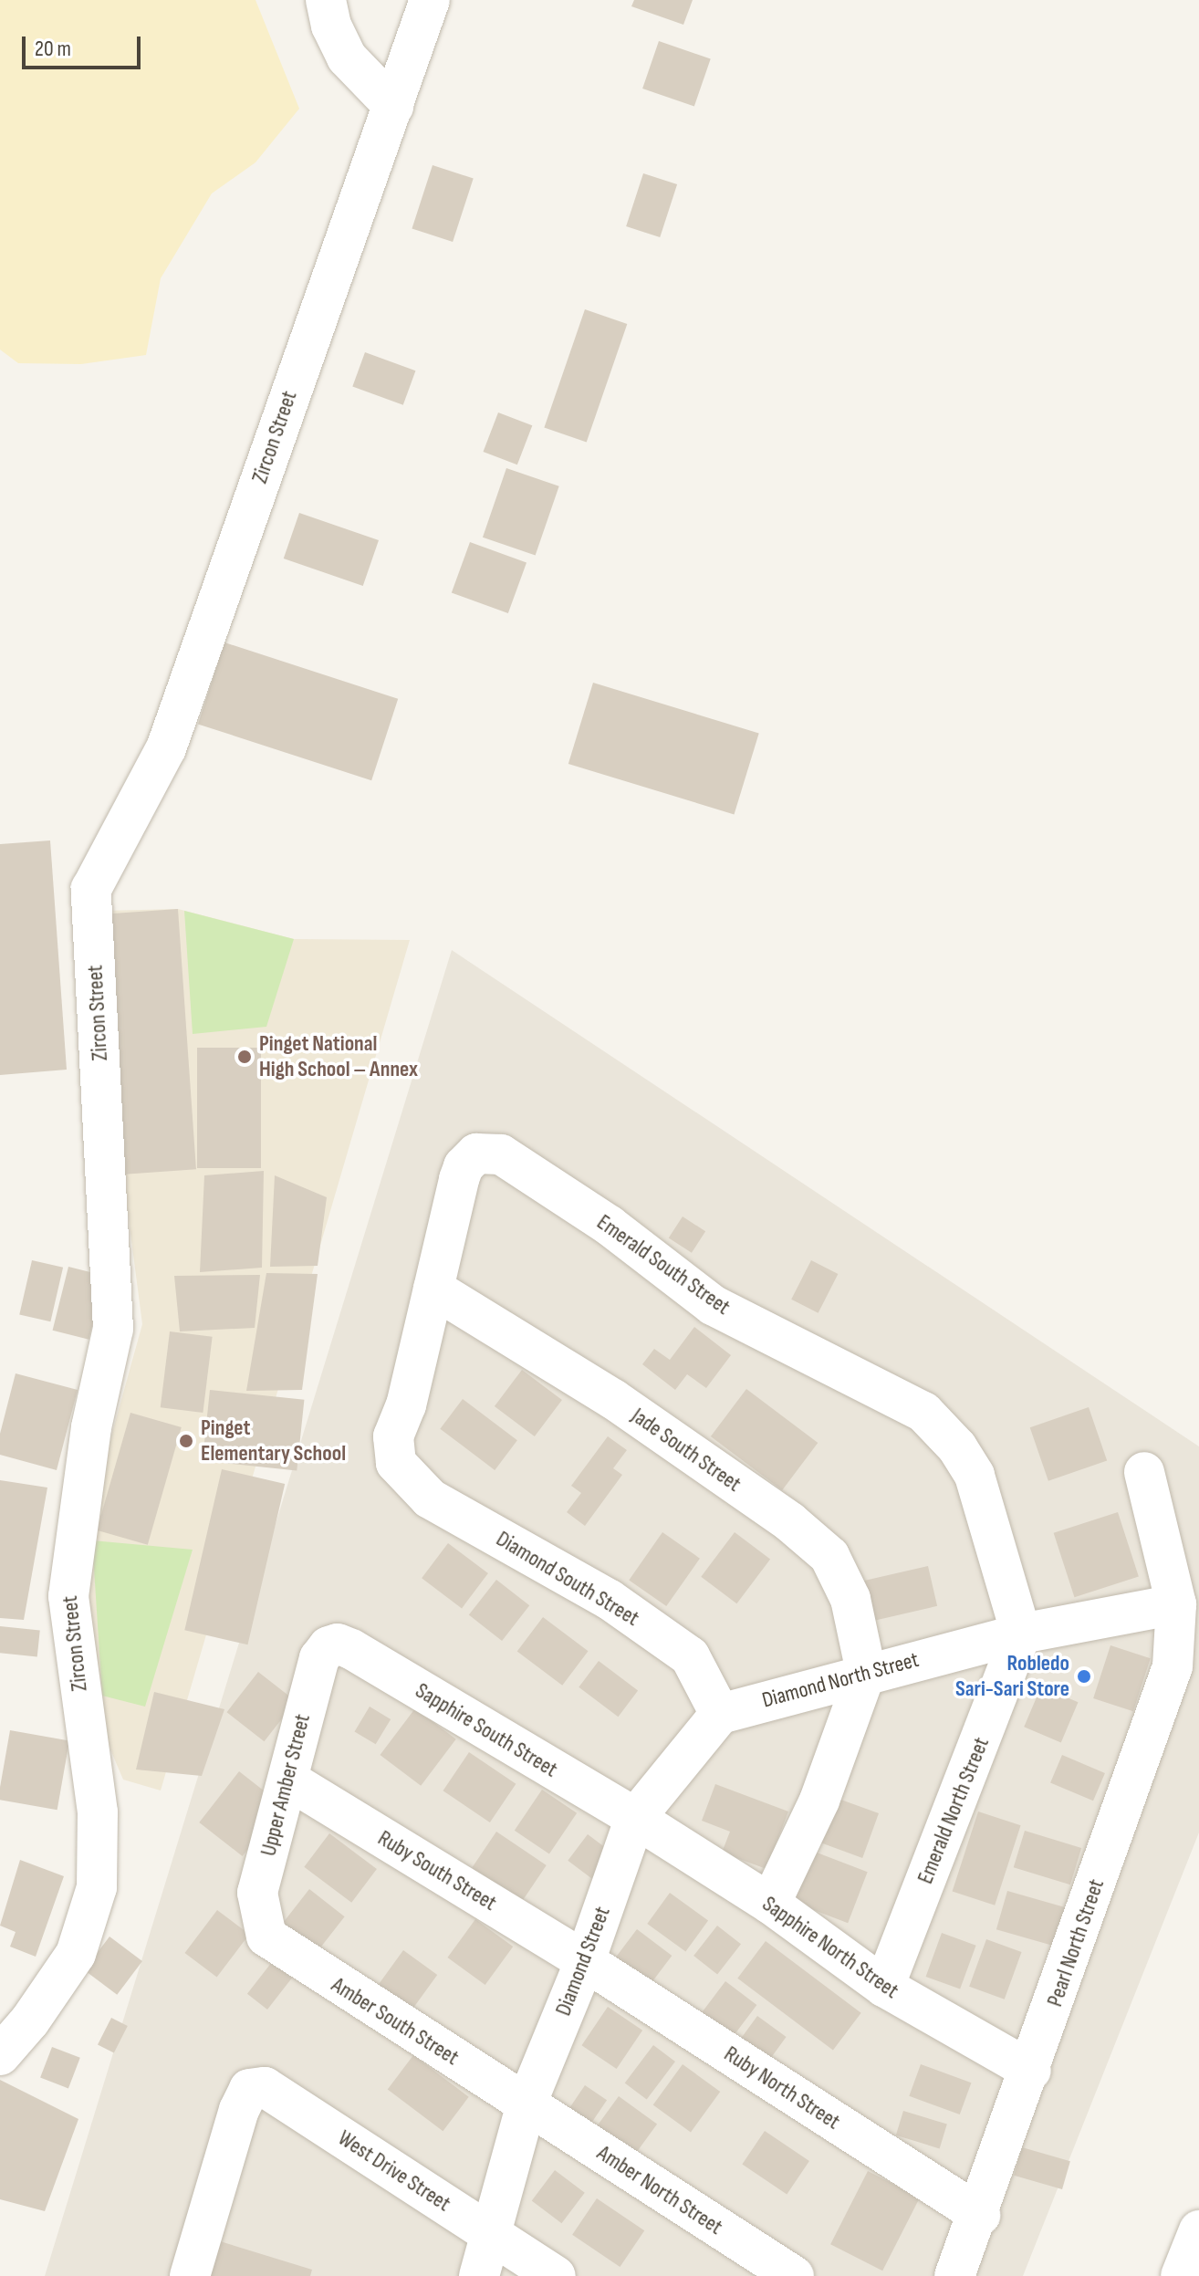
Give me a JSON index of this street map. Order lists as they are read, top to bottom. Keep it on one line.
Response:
{"streets":{"street":["Zircon Street","Emerald South Street","Jade South Street","Diamond South Street","Diamond North Street","Sapphire South Street","Upper Amber Street","Emerald North Street","Ruby South Street","Pearl North Street","Sapphire North Street","Diamond Street","Amber South Street","Ruby North Street","West Drive Street","Amber North Street"]},"crossings":[["Emerald South Street","Jade South Street"],["Emerald South Street","Diamond South Street"],["Emerald South Street","Diamond North Street"],["Emerald South Street","Emerald North Street"],["Jade South Street","Diamond North Street"],["Diamond South Street","Diamond North Street"],["Diamond South Street","Diamond Street"],["Diamond North Street","Emerald North Street"],["Diamond North Street","Pearl North Street"],["Diamond North Street","Diamond Street"],["Sapphire South Street","Upper Amber Street"],["Sapphire South Street","Sapphire North Street"],["Sapphire South Street","Diamond Street"],["Upper Amber Street","Ruby South Street"],["Upper Amber Street","Amber South Street"],["Emerald North Street","Sapphire North Street"],["Ruby South Street","Diamond Street"],["Ruby South Street","Ruby North Street"],["Pearl North Street","Sapphire North Street"],["Pearl North Street","Ruby North Street"],["Sapphire North Street","Diamond Street"],["Diamond Street","Amber South Street"],["Diamond Street","Ruby North Street"],["Diamond Street","West Drive Street"],["Diamond Street","Amber North Street"],["Amber South Street","Amber North Street"]],"places":["Pinget National High School – Annex","Pinget Elementary School","Robledo Sari-Sari Store"],"scale_bar":"20 m"}
